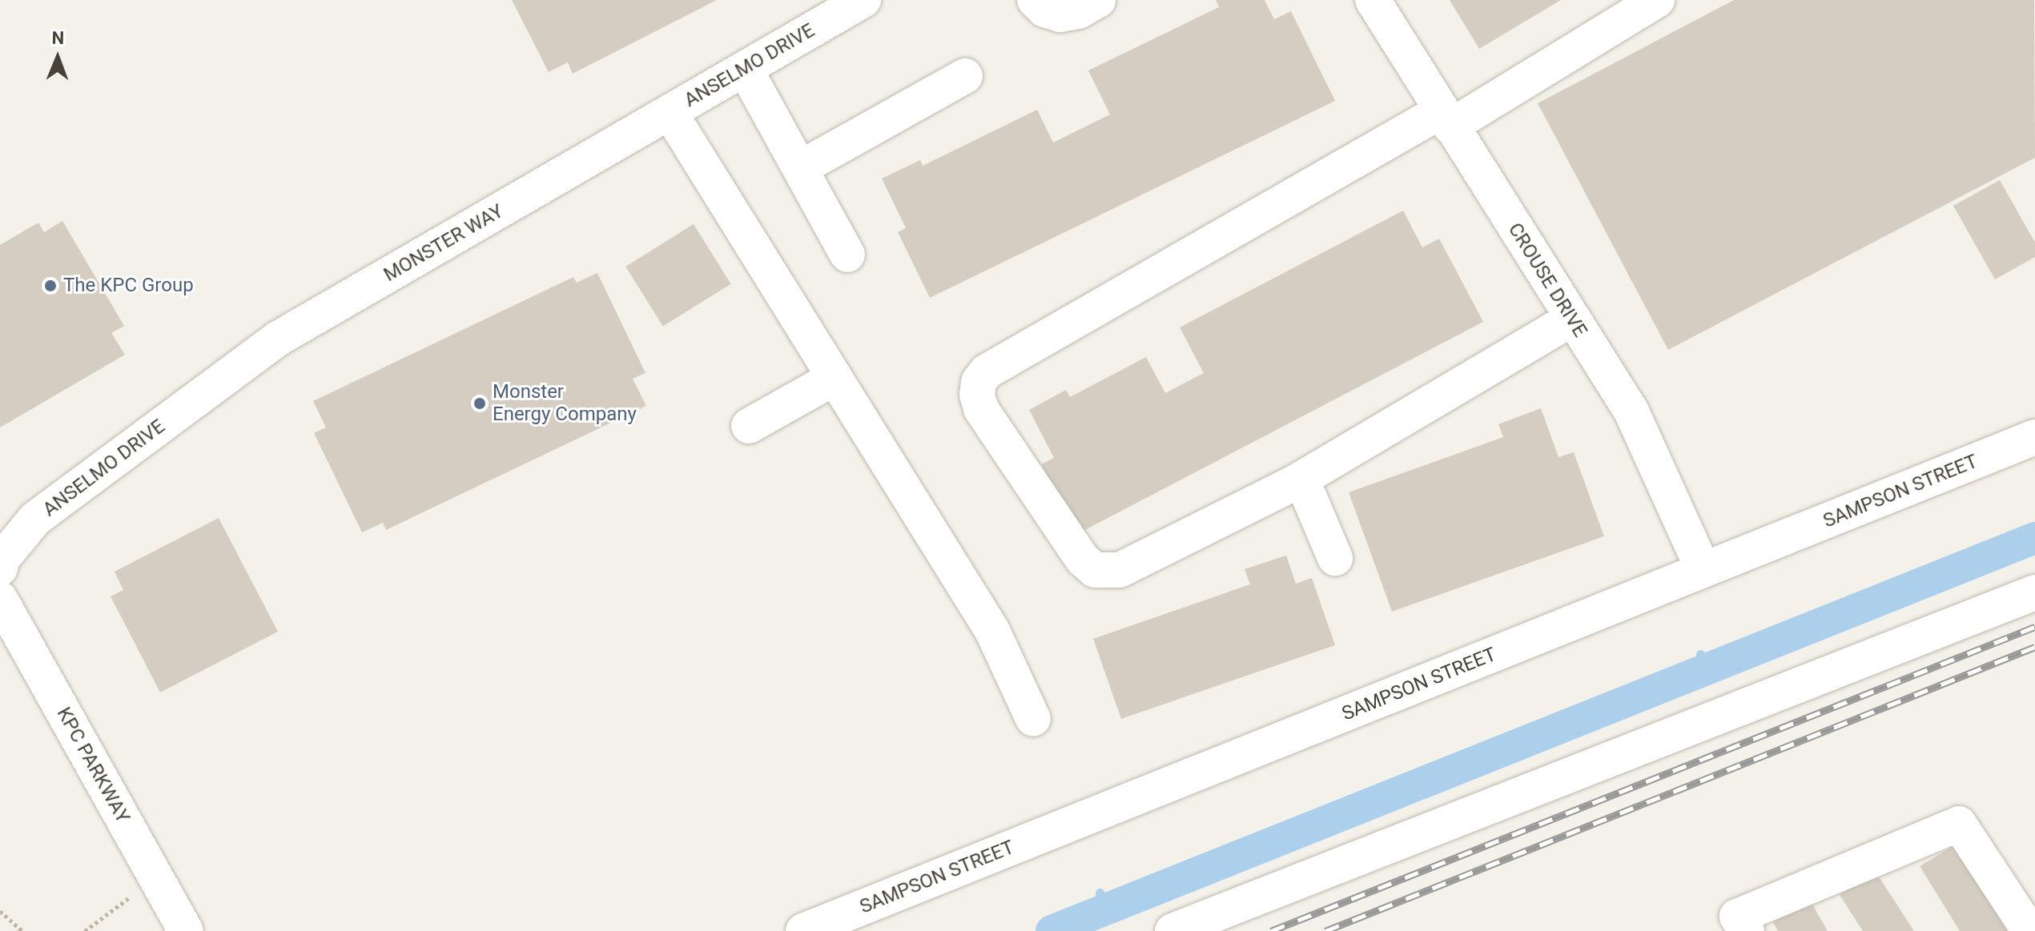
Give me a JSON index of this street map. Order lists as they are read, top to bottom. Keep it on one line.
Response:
{"streets":{"street":["ANSELMO DRIVE","MONSTER WAY","CROUSE DRIVE","SAMPSON STREET","KPC PARKWAY"]},"crossings":[["ANSELMO DRIVE","MONSTER WAY"],["CROUSE DRIVE","SAMPSON STREET"]],"places":["The KPC Group","Monster Energy Company"],"north":"top"}
